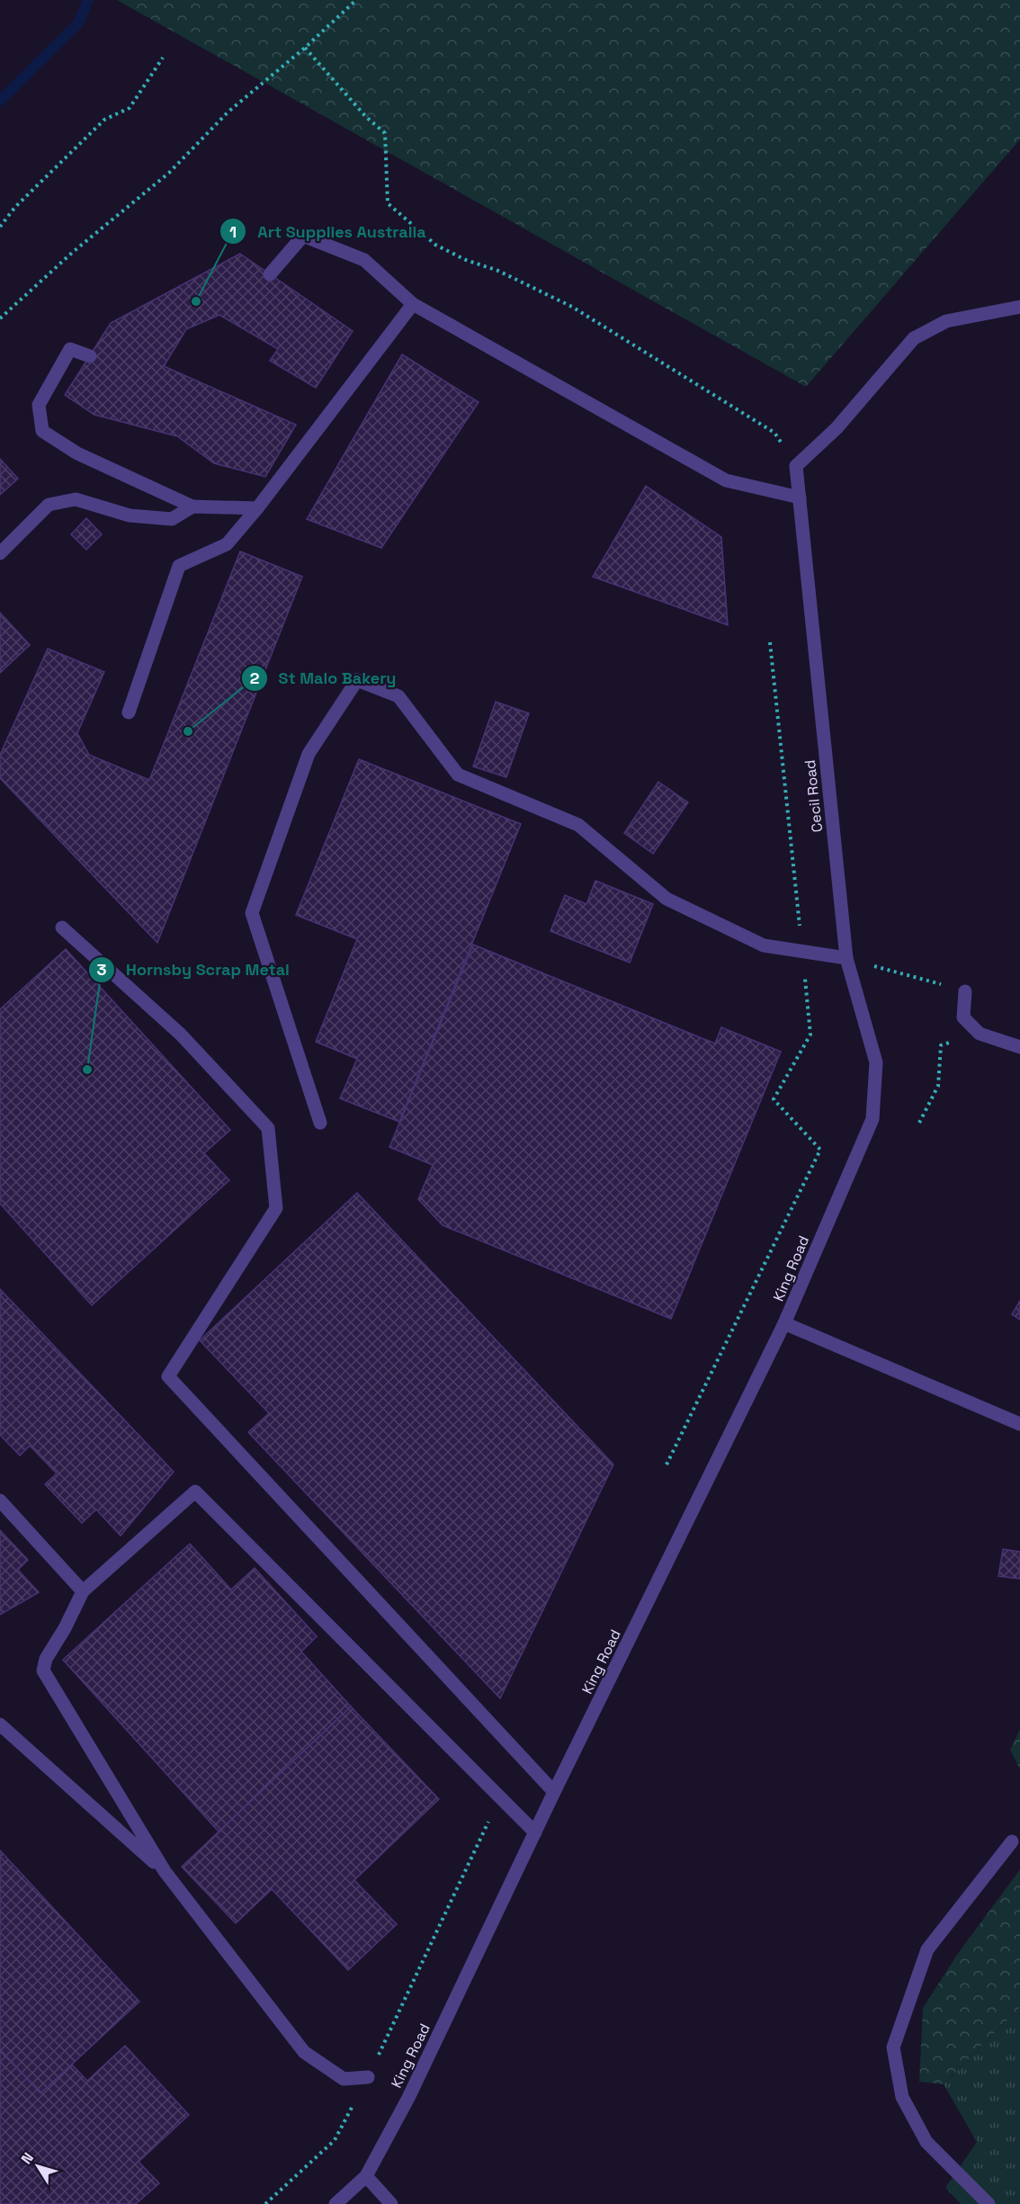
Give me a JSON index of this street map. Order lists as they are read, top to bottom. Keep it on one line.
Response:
{"streets":{"street":["Cecil Road","King Road"]},"crossings":[["Cecil Road","King Road"]],"places":["Art Supplies Australia","St Malo Bakery","Hornsby Scrap Metal"],"north":"top left"}
